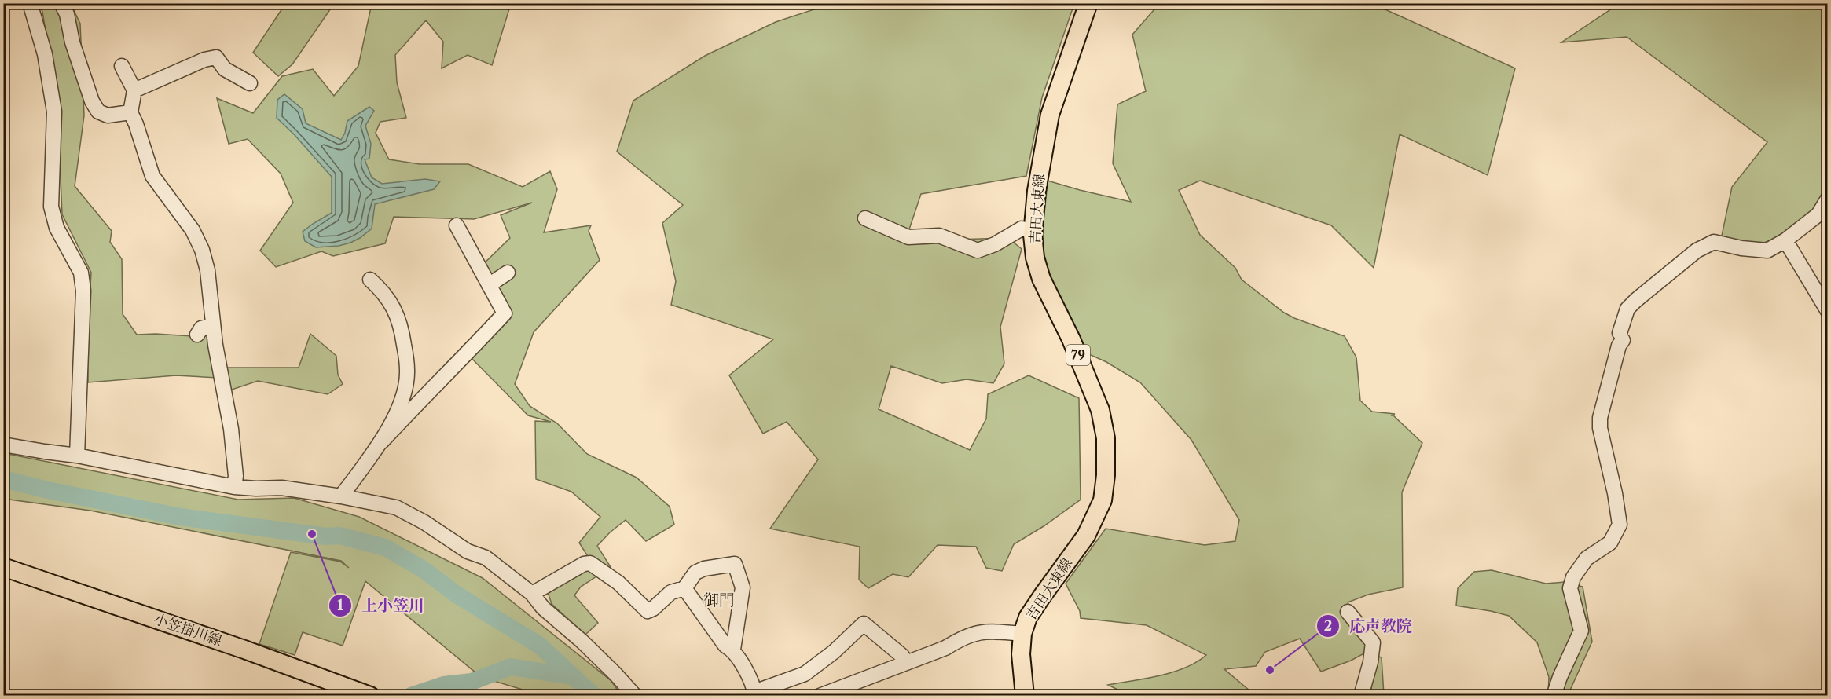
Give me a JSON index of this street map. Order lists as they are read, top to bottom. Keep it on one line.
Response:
{"streets":{"main road":["吉田大東線","79","小笠掛川線"]},"districts":["御門"],"places":["上小笠川","応声教院"]}
